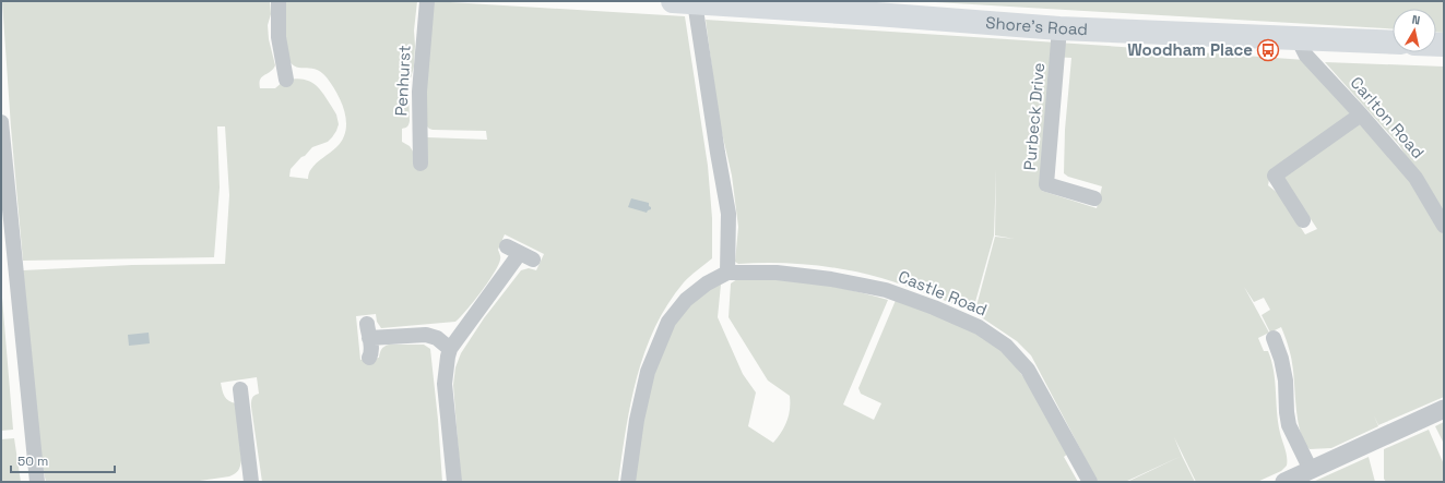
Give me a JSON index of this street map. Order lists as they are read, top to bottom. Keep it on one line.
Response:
{"streets":{"main road":["Shore's Road"],"street":["Penhurst","Purbeck Drive","Carlton Road","Castle Road"]},"crossings":[["Shore's Road","Purbeck Drive"],["Shore's Road","Carlton Road"]],"places":{"bus stop":["Woodham Place"]},"scale_bar":"50 m","north":"top"}
